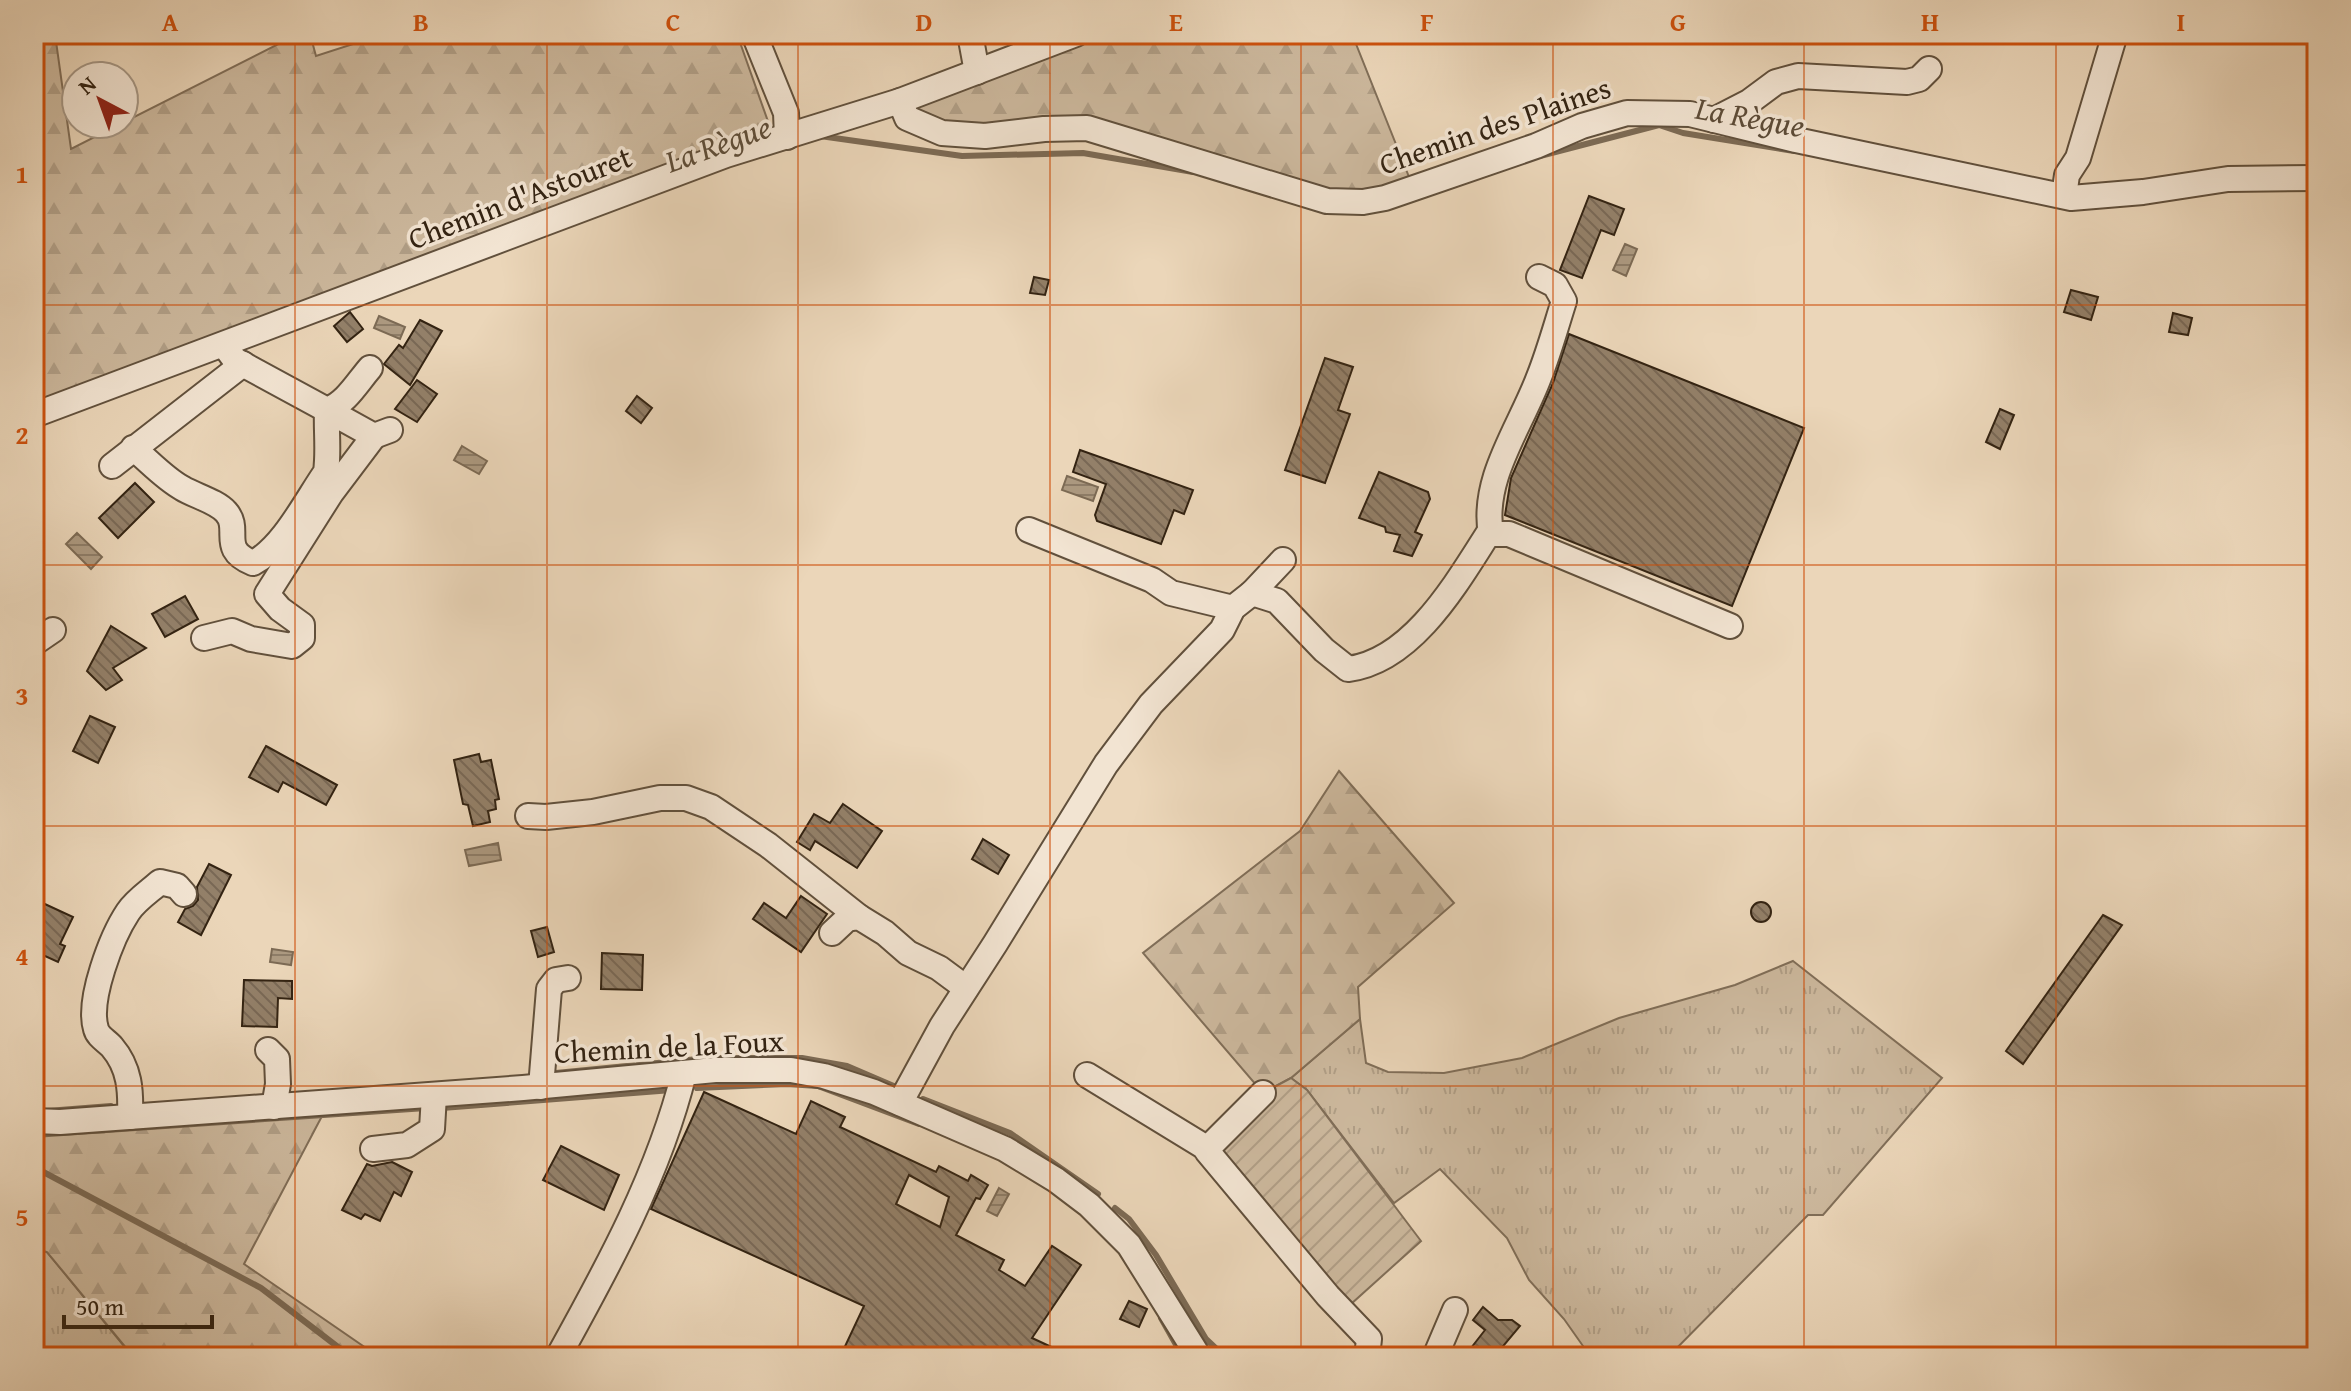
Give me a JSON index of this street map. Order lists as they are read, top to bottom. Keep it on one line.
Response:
{"streets":{"street":["Chemin des Plaines","Chemin d'Astouret","Chemin de la Foux"]},"crossings":[["Chemin des Plaines","Chemin d'Astouret"]],"water":["La Règue"],"scale_bar":"50 m","north":"top left","grid":{"columns":["A","B","C","D","E","F","G","H","I"],"rows":["1","2","3","4","5"]}}
